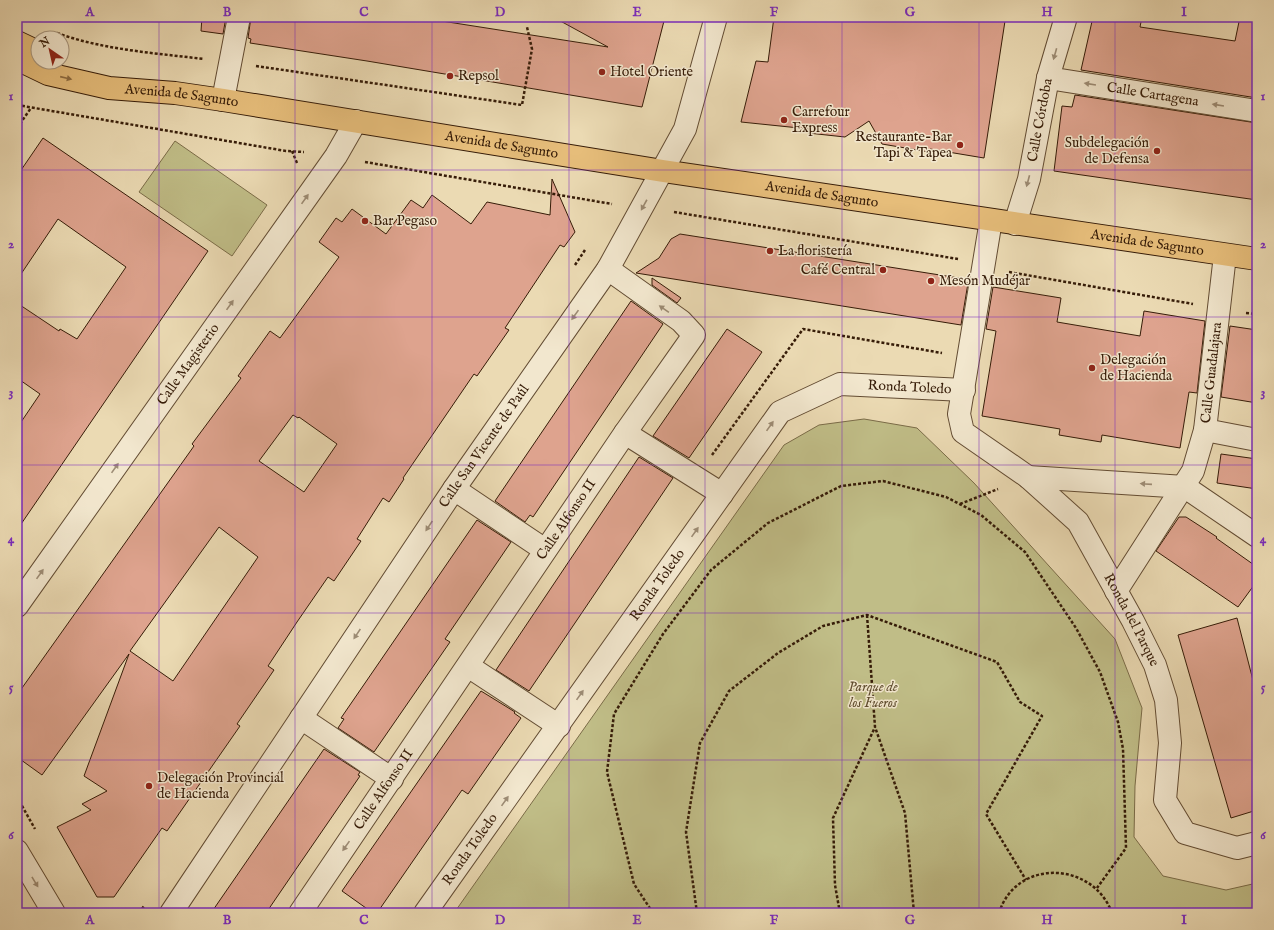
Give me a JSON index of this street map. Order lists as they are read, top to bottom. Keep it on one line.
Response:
{"streets":{"main road":["Avenida de Sagunto"],"street":["Calle Cartagena","Calle Córdoba","Calle Magisterio","Calle Guadalajara","Ronda Toledo","Calle San Vicente de Paúl","Calle Alfonso II","Ronda del Parque"]},"crossings":[["Calle Cartagena","Calle Córdoba"],["Avenida de Sagunto","Calle Córdoba"],["Avenida de Sagunto","Calle Magisterio"],["Avenida de Sagunto","Calle Guadalajara"],["Avenida de Sagunto","Calle San Vicente de Paúl"],["Calle Guadalajara","Ronda del Parque"],["Ronda Toledo","Ronda del Parque"],["Calle San Vicente de Paúl","Calle Alfonso II"]],"one_way":["Calle Cartagena","Calle Córdoba","Calle Magisterio","Ronda Toledo","Calle San Vicente de Paúl"],"parks":["Parque de los Fueros"],"places":["Hotel Oriente","Repsol","Carrefour Express","Restaurante-Bar Tapi & Tapea","Subdelegación de Defensa","Bar Pegaso","La floristería","Café Central","Mesón Mudéjar","Delegación de Hacienda","Delegación Provincial de Hacienda"],"north":"top left","grid":{"columns":["A","B","C","D","E","F","G","H","I"],"rows":["1","2","3","4","5","6"]}}
